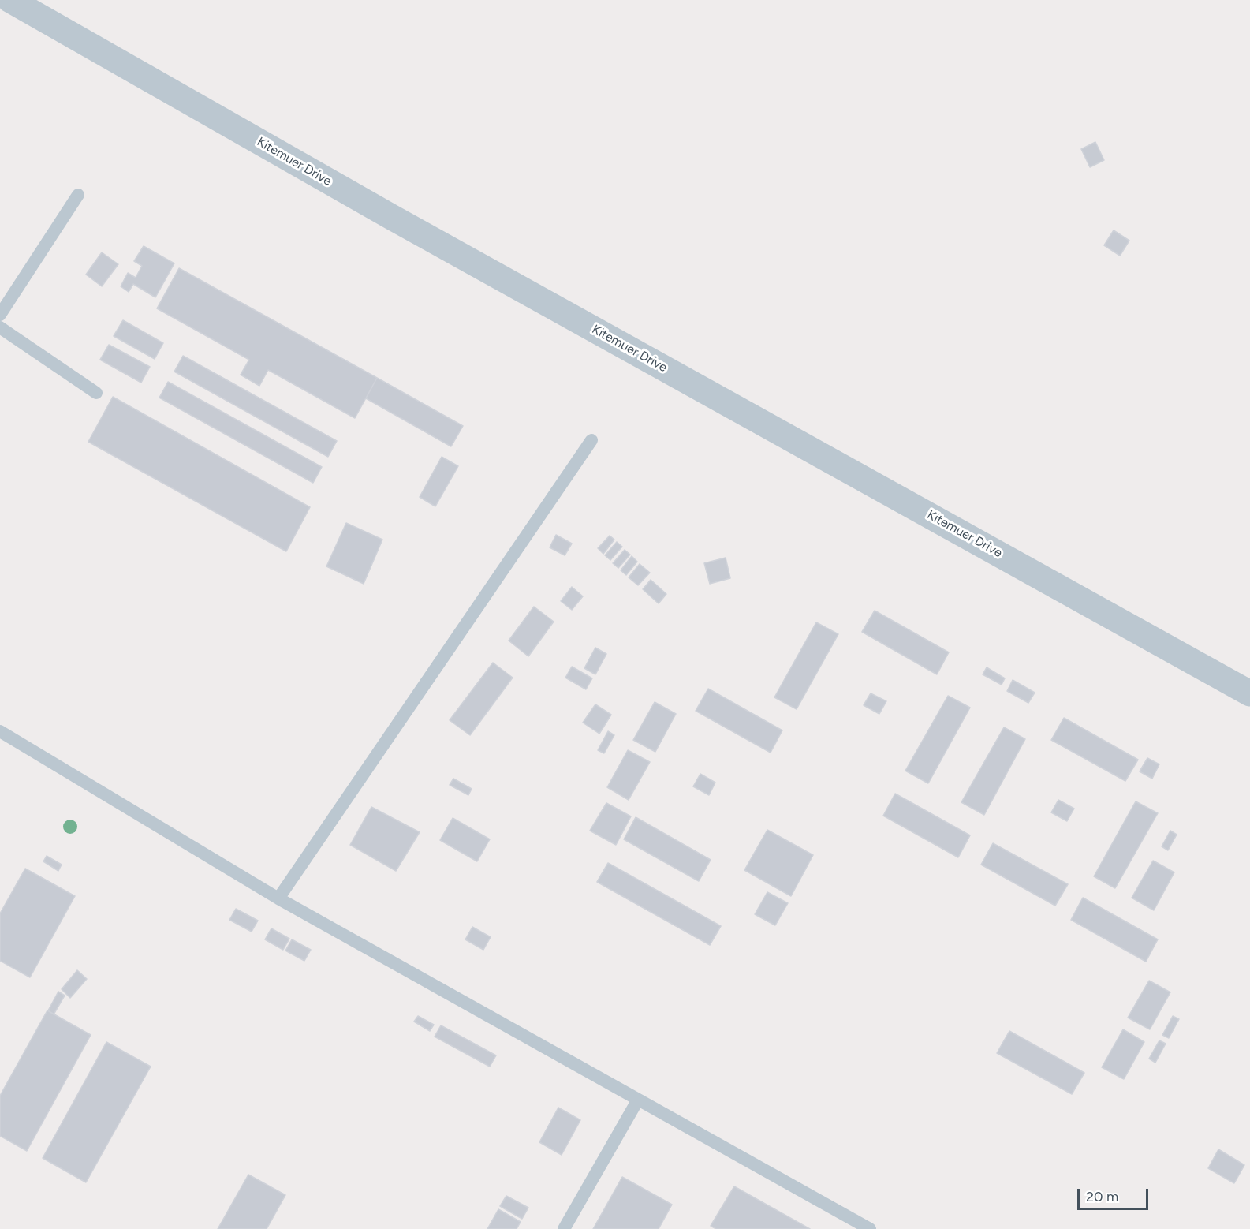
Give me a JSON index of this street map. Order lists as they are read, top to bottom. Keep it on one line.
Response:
{"streets":{"street":["Kitemuer Drive"]},"scale_bar":"20 m"}
